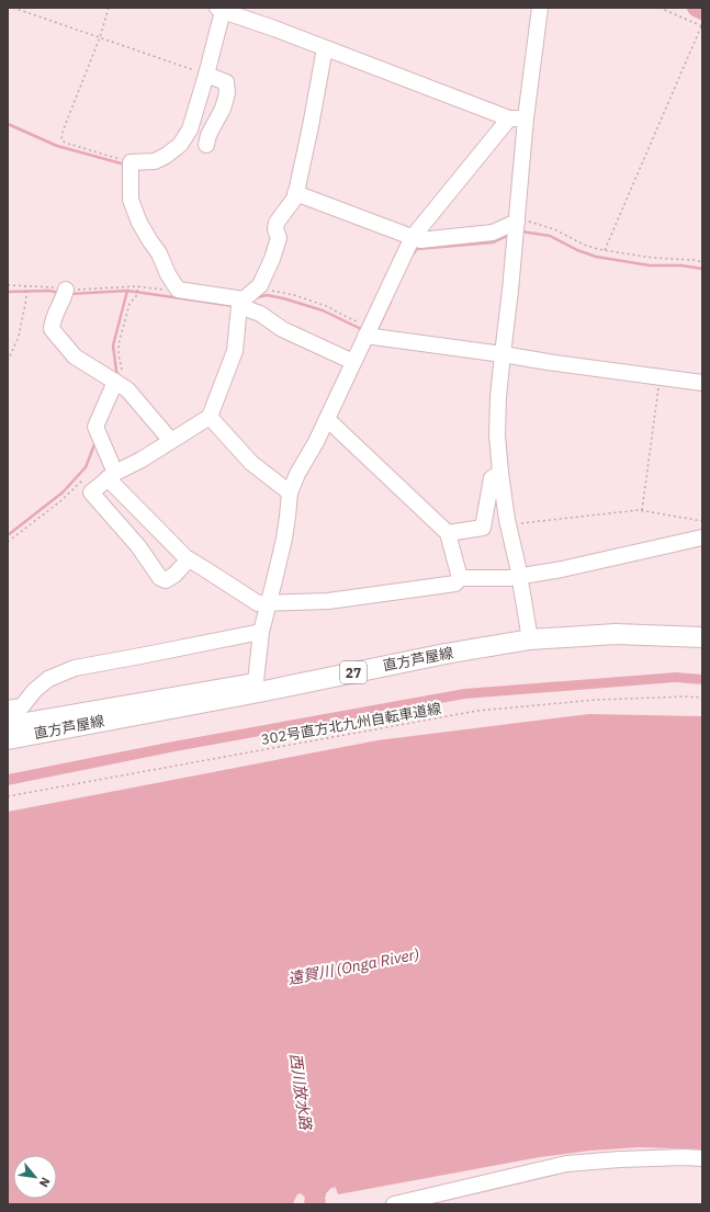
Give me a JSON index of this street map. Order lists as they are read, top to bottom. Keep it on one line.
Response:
{"streets":{"main road":["直方芦屋線","27"],"path":["302号直方北九州自転車道線"]},"water":["遠賀川 (Onga River)","西川放水路"],"north":"bottom right"}
